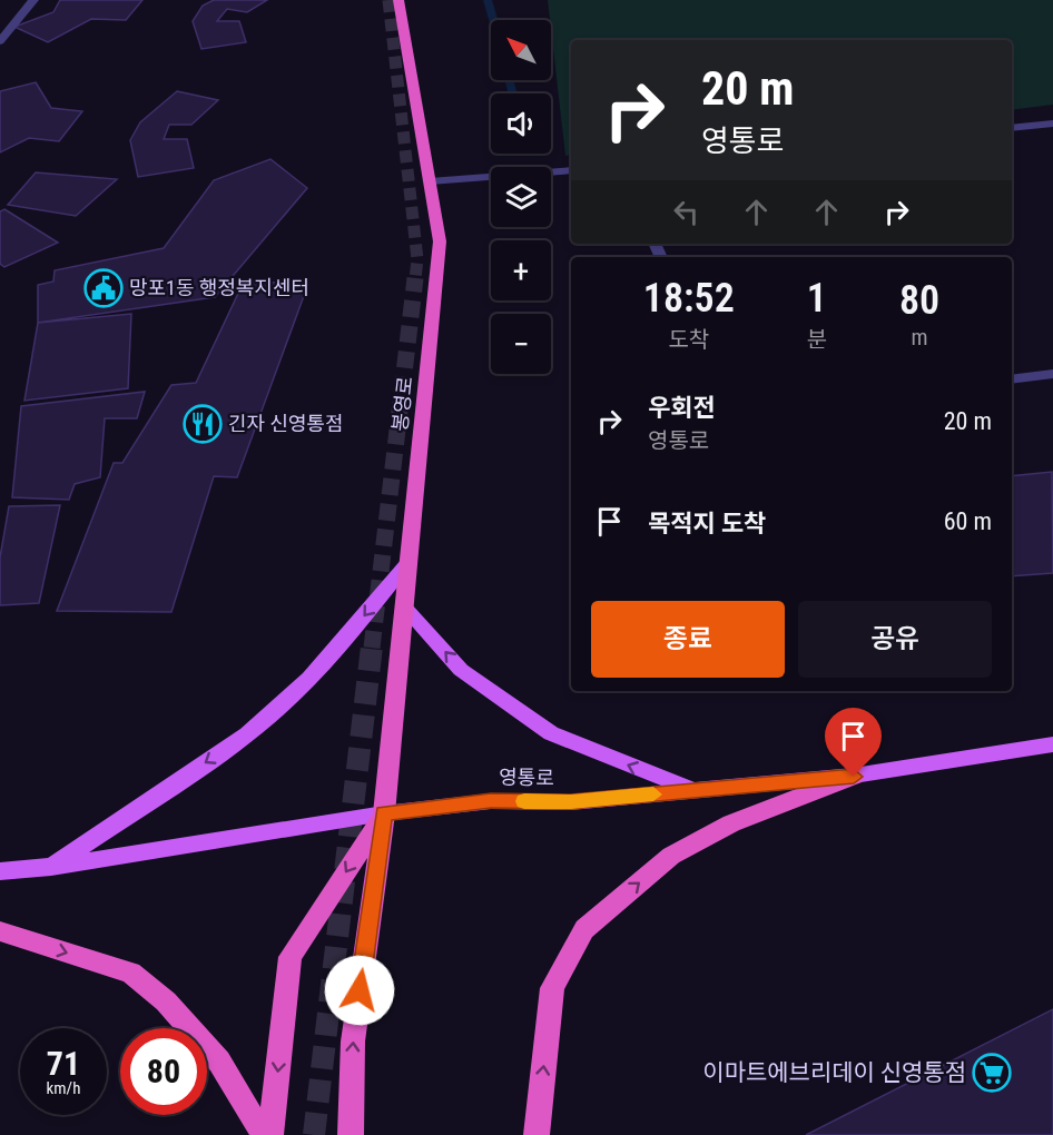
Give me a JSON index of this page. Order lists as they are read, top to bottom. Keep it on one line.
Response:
{"streets":{"highway":["봉영로"],"main road":["영통로"]},"crossings":[["봉영로","영통로"]],"places":{"public building":["망포1동 행정복지센터"],"restaurant":["긴자 신영통점"],"supermarket":["이마트에브리데이 신영통점"]},"north":"top left","page":{"map_buttons":["+","−"],"turn":["20 m","영통로"],"eta":["18:52","도착","1","분","80","m"],"list":[{"name":"우회전","note":"영통로","value":"20 m"},{"name":"목적지 도착","value":"60 m"}],"buttons":["종료","공유"],"speed":"71 km/h","limit":"80"}}
